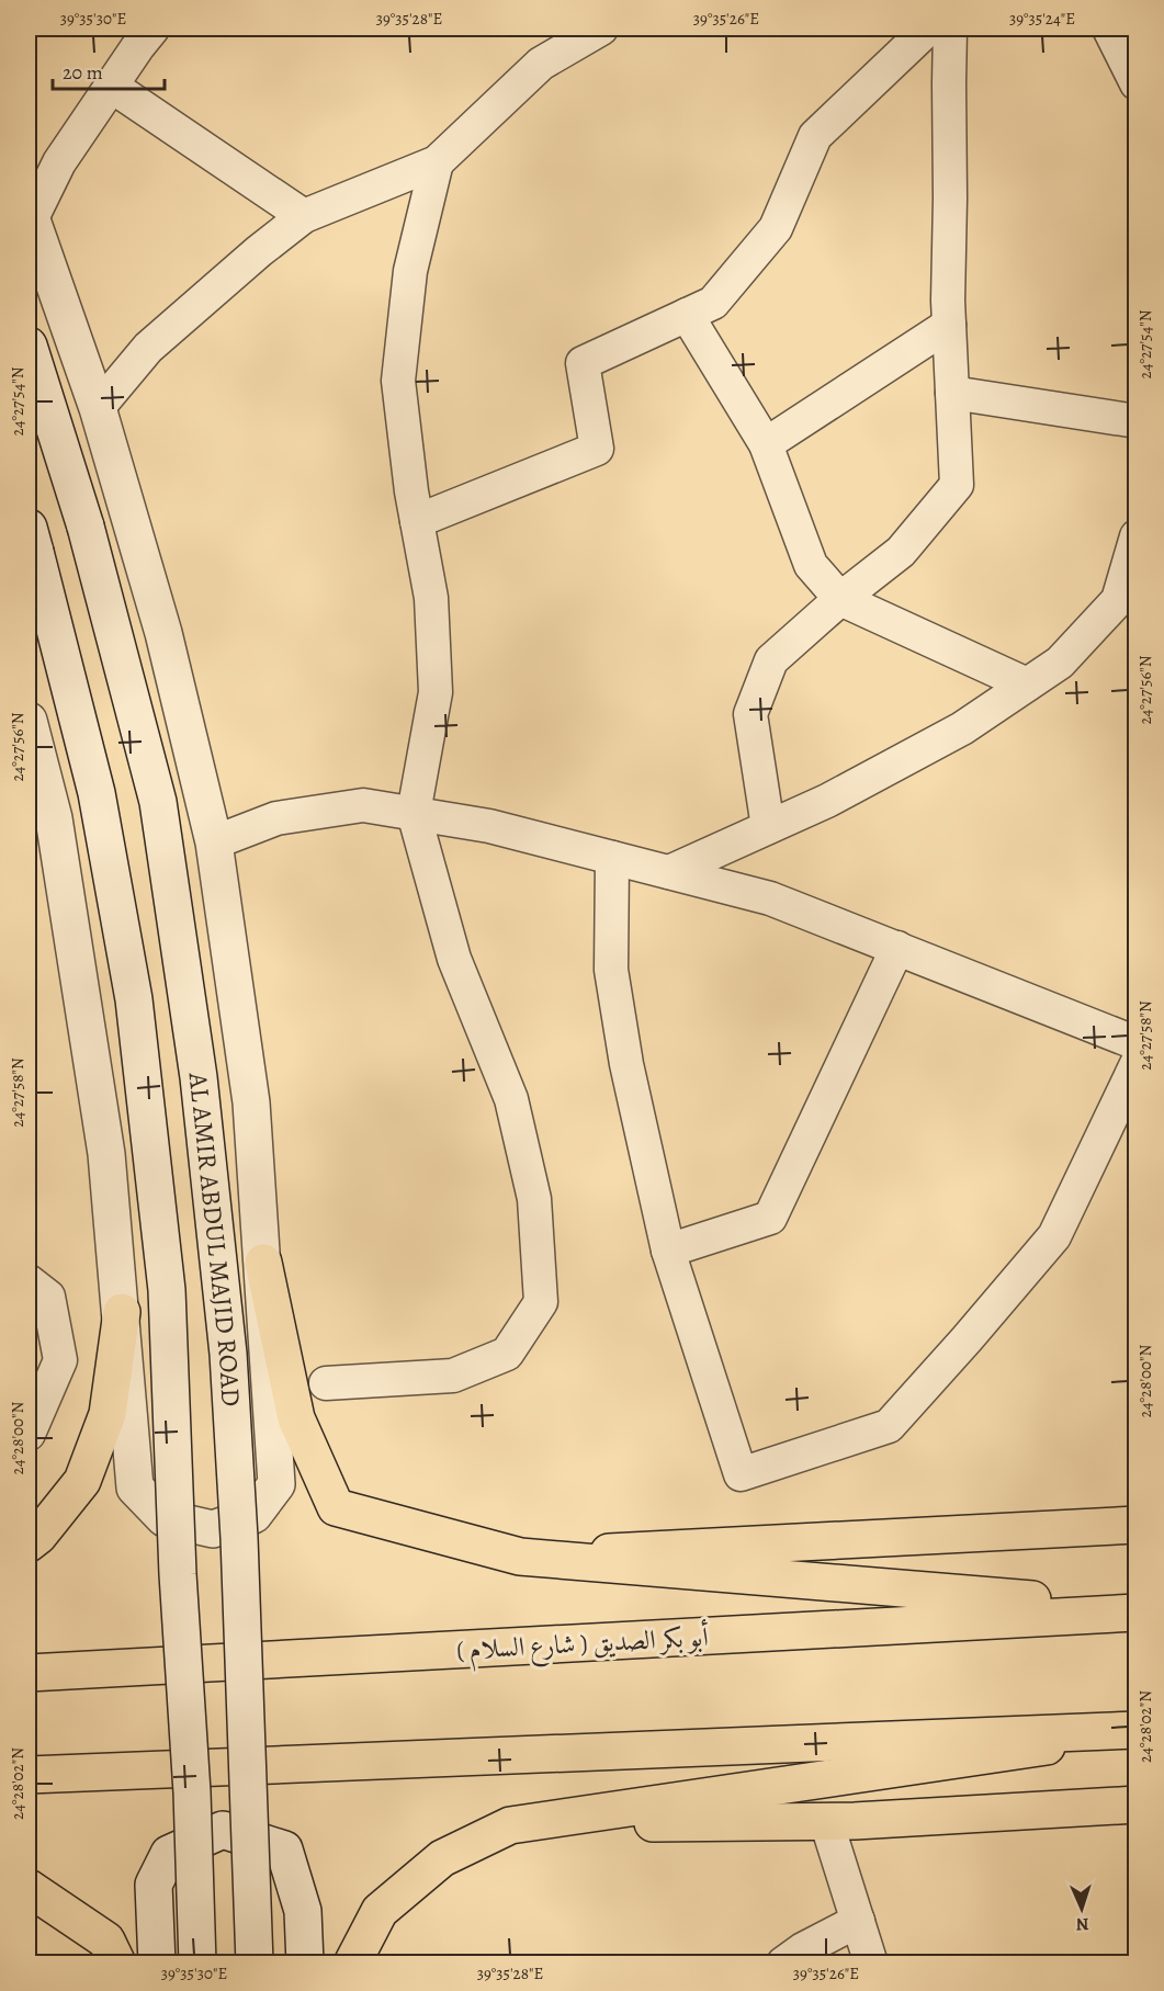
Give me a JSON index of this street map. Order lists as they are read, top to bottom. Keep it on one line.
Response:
{"streets":{"main road":["AL AMIR ABDUL MAJID ROAD","( شارع السلام ) أبو بكر الصديق"]},"scale_bar":"20 m","north":"bottom","coordinates":["39°35'30\"E","39°35'28\"E","39°35'26\"E","39°35'24\"E","24°27'54\"N","24°27'56\"N","24°27'58\"N","24°28'00\"N","24°28'02\"N"]}
